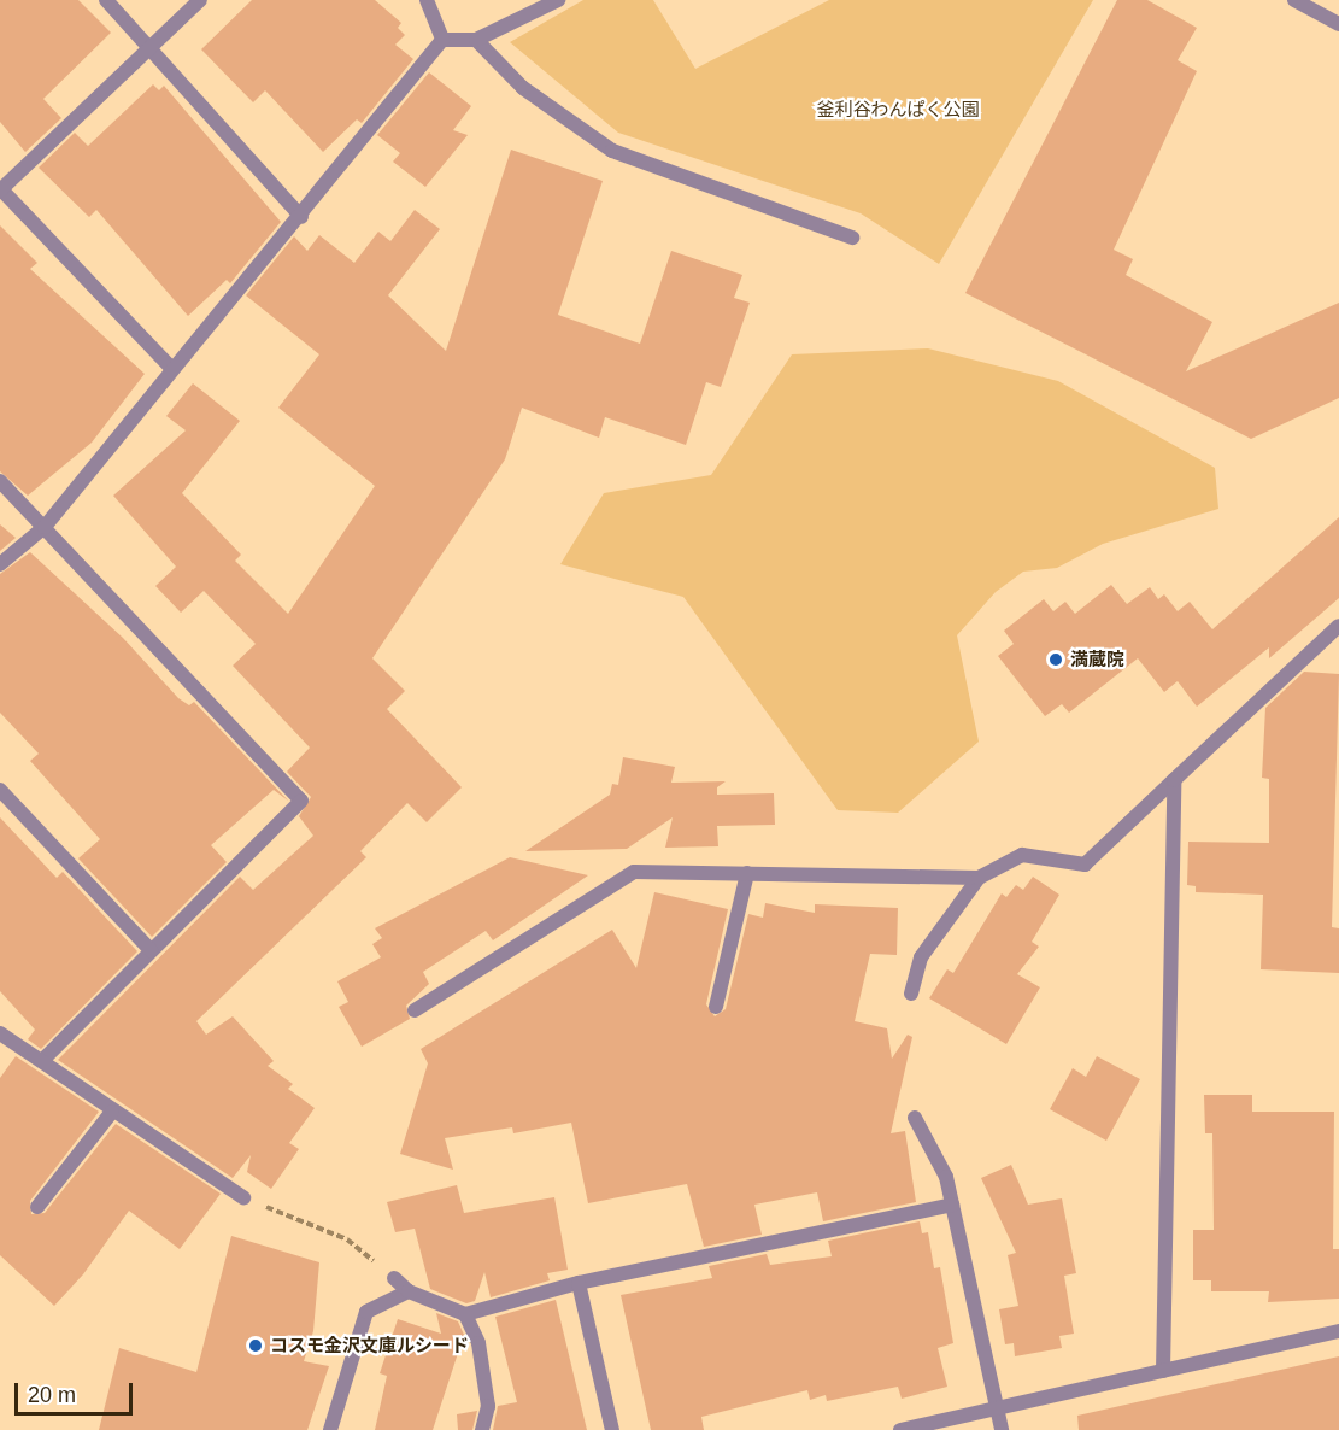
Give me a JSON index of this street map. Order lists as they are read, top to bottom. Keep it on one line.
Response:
{"parks":["釜利谷わんぱく公園"],"places":["満蔵院","コスモ金沢文庫ルシード"],"scale_bar":"20 m"}
